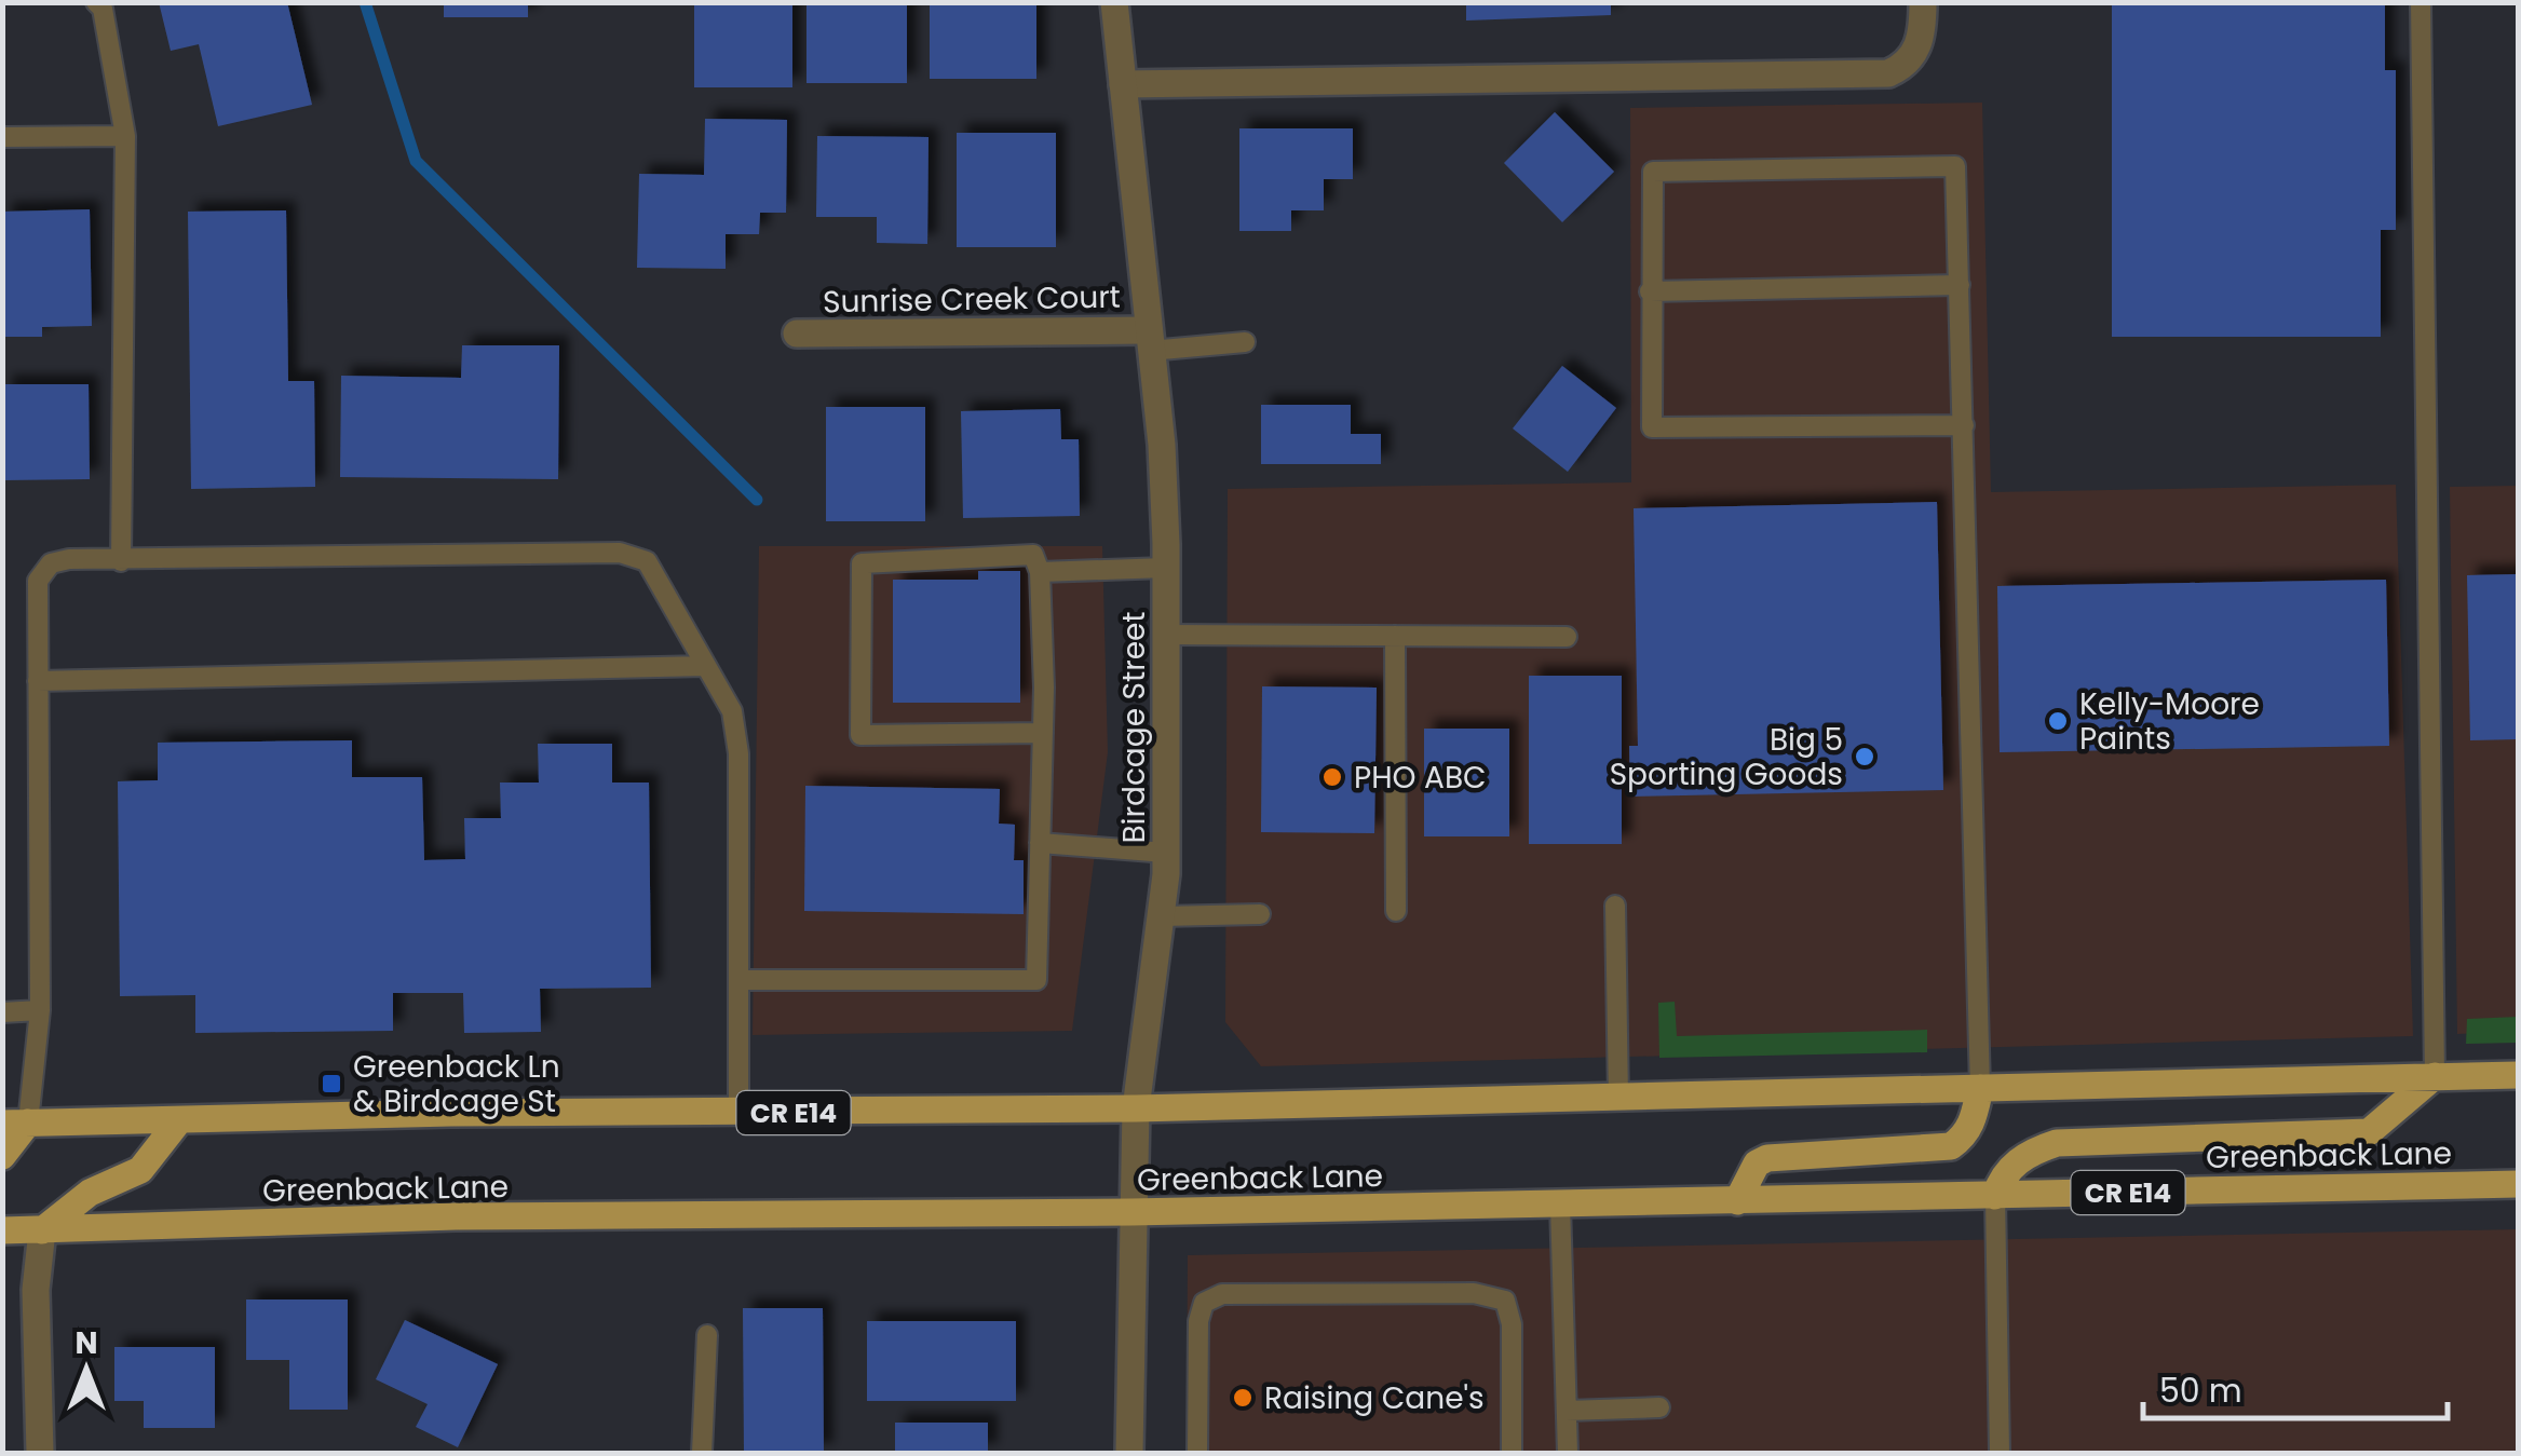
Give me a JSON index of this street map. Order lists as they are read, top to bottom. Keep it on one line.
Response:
{"streets":{"main road":["CR E14","Greenback Lane"],"street":["Sunrise Creek Court","Birdcage Street"]},"crossings":[["Sunrise Creek Court","Birdcage Street"],["Birdcage Street","CR E14"],["Birdcage Street","Greenback Lane"]],"places":{"other":["Kelly-Moore Paints","Big 5 Sporting Goods","PHO ABC","Raising Cane's"],"transit":["Greenback Ln & Birdcage St"]},"scale_bar":"50 m","north":"top"}
